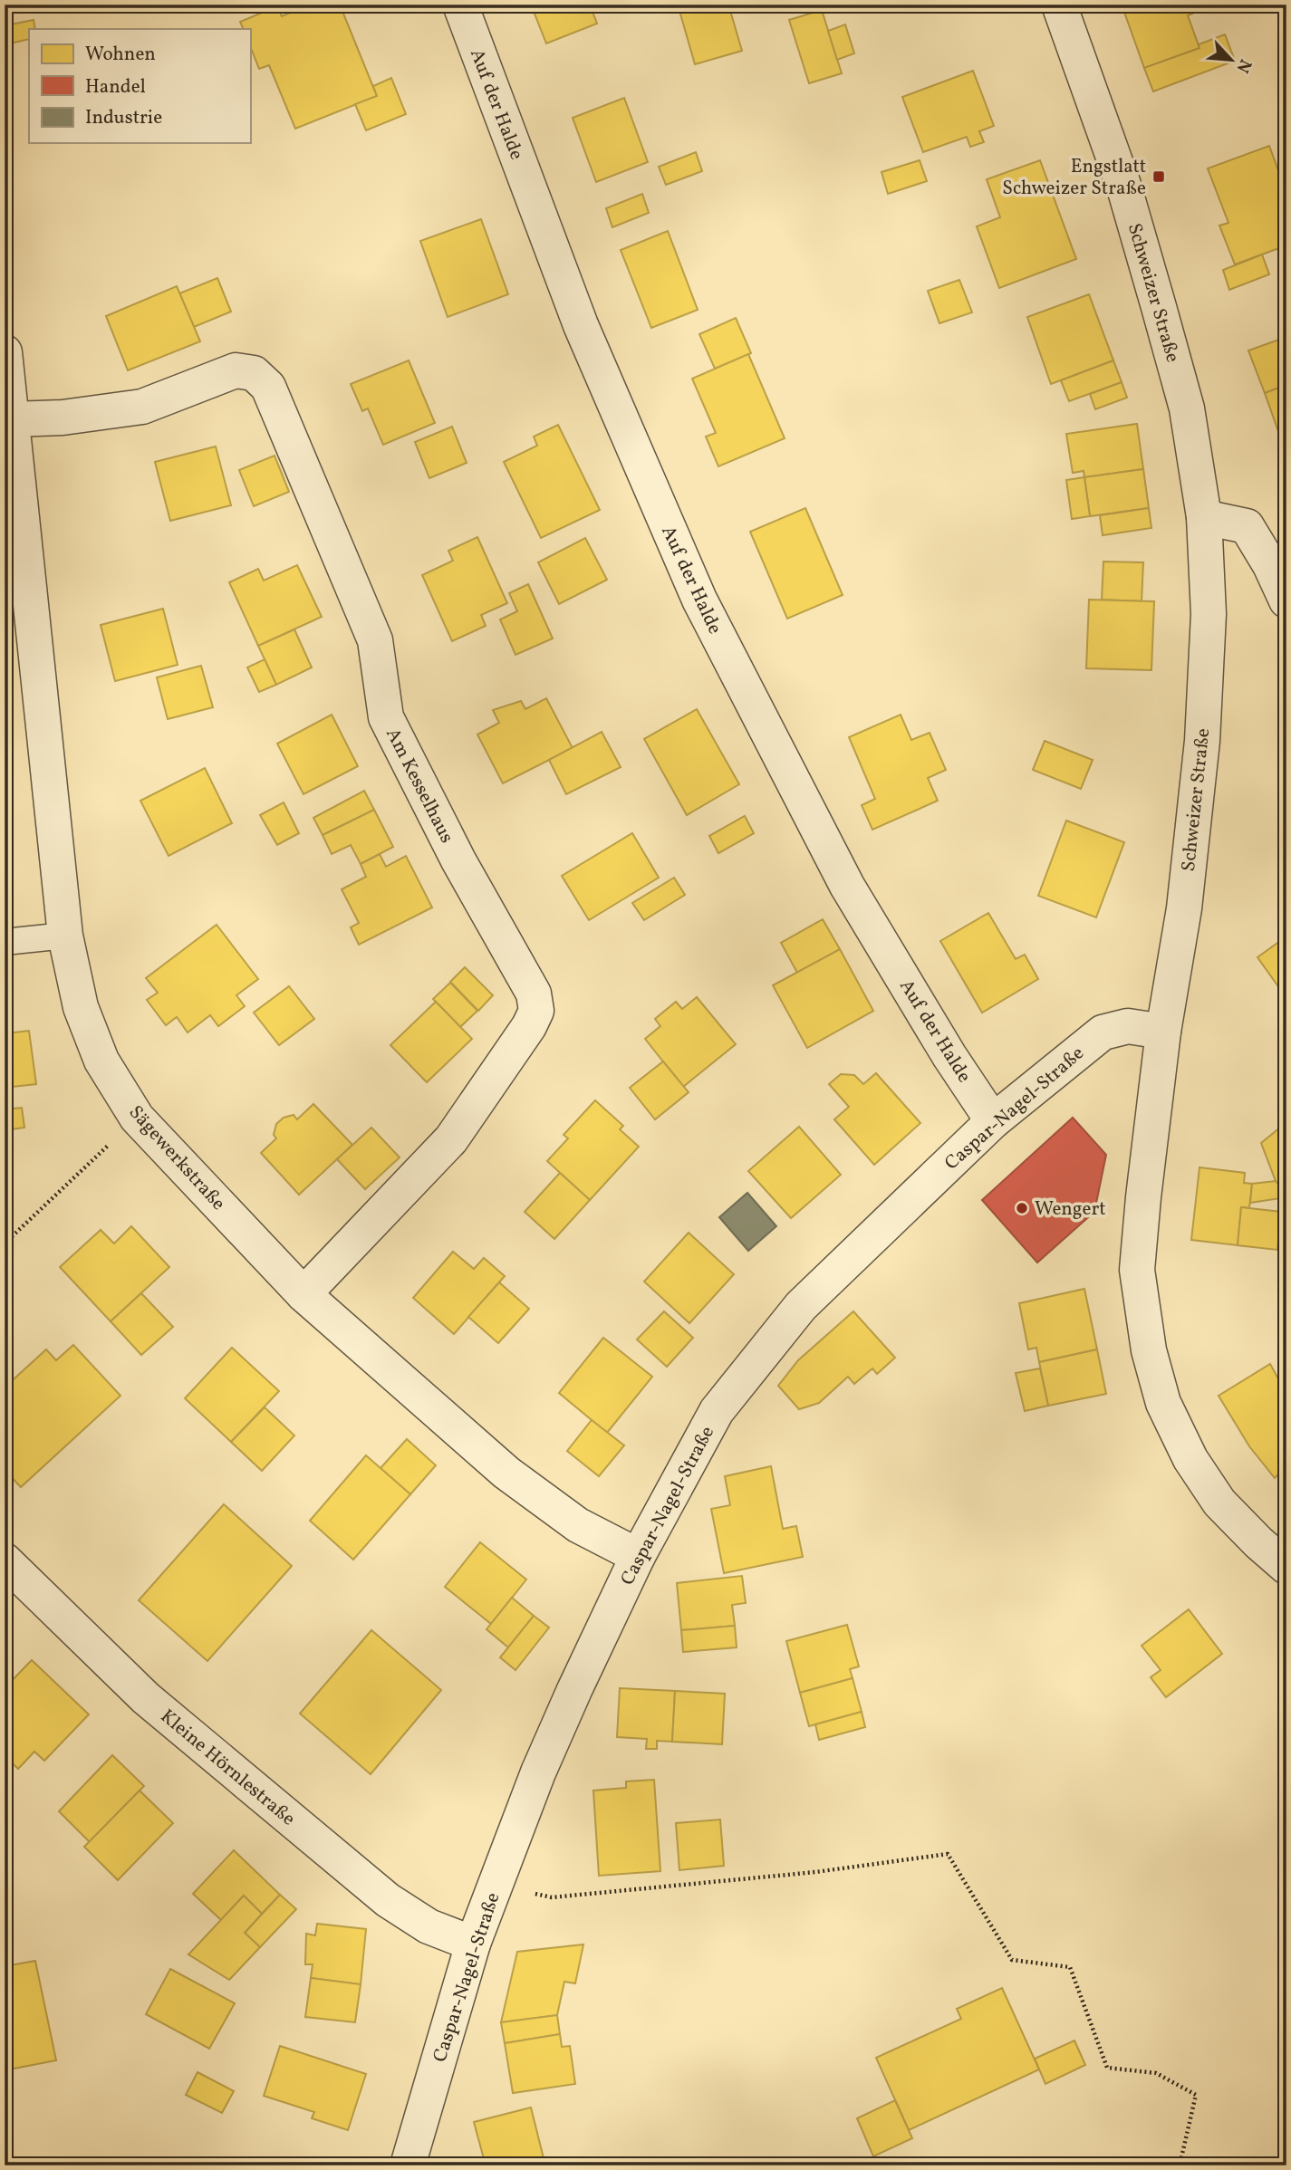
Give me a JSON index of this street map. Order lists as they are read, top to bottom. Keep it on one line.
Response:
{"streets":{"street":["Auf der Halde","Schweizer Straße","Am Kesselhaus","Caspar-Nagel-Straße","Sägewerkstraße","Kleine Hörnlestraße"]},"crossings":[["Auf der Halde","Caspar-Nagel-Straße"],["Schweizer Straße","Caspar-Nagel-Straße"],["Am Kesselhaus","Sägewerkstraße"],["Caspar-Nagel-Straße","Sägewerkstraße"],["Caspar-Nagel-Straße","Kleine Hörnlestraße"]],"places":{"transit":["Engstlatt Schweizer Straße"],"other":["Wengert"]},"legend":["Wohnen","Handel","Industrie"],"north":"bottom right"}
